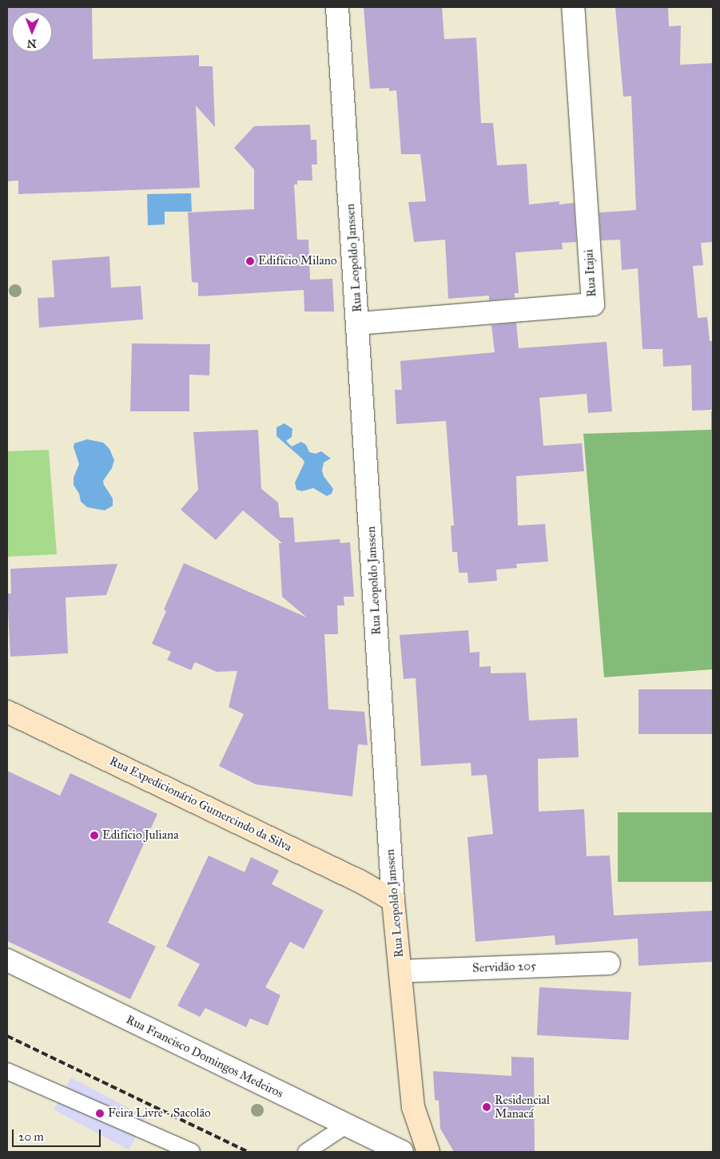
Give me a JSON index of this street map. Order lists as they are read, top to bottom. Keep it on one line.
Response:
{"streets":{"street":["Rua Leopoldo Janssen","Rua Itajai","Rua Expedicionário Gumercindo da Silva","Servidão 205","Rua Francisco Domingos Medeiros"]},"crossings":[["Rua Leopoldo Janssen","Rua Itajai"],["Rua Leopoldo Janssen","Rua Expedicionário Gumercindo da Silva"],["Rua Leopoldo Janssen","Servidão 205"]],"places":["Edifício Milano","Edifício Juliana","Residencial Manacá","Feira Livre - Sacolão"],"scale_bar":"20 m","north":"bottom"}
